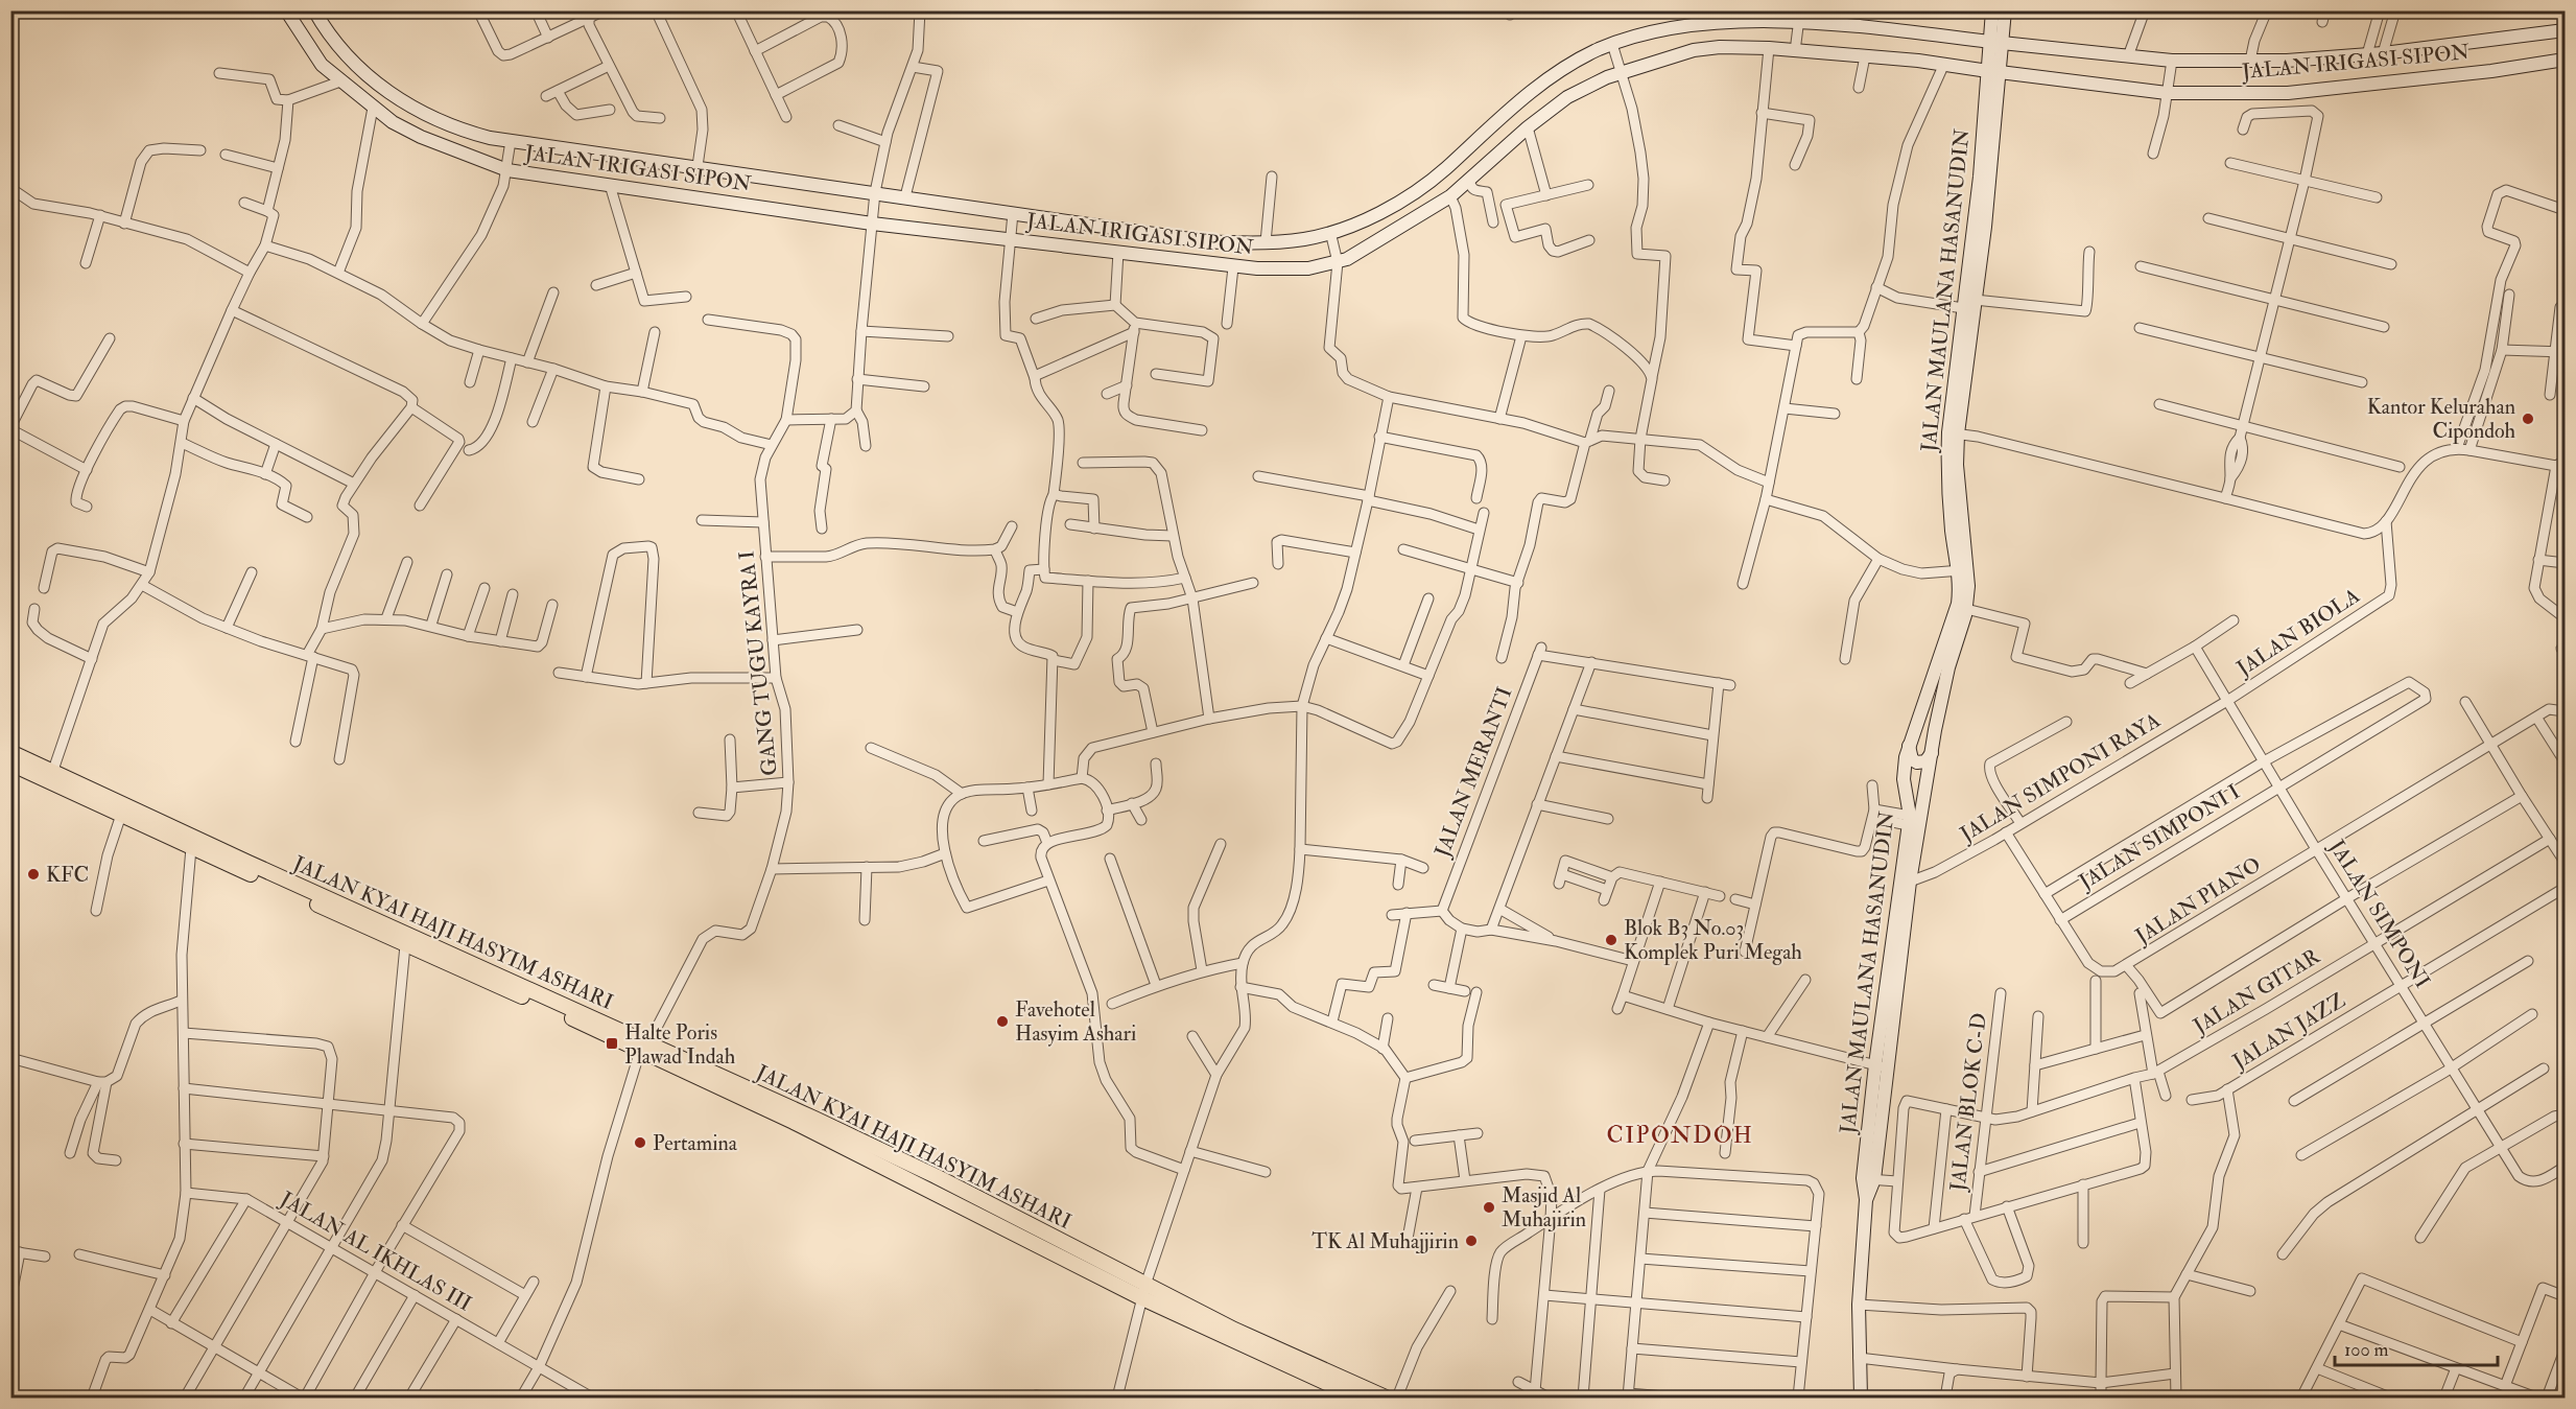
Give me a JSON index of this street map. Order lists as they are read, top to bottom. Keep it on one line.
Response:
{"streets":{"main road":["JALAN KYAI HAJI HASYIM ASHARI"],"street":["JALAN IRIGASI SIPON","JALAN MAULANA HASANUDIN","JALAN BIOLA","GANG TUGU KAYRA I","JALAN MERANTI","JALAN SIMPONI RAYA","JALAN SIMPONI I","JALAN PIANO","JALAN SIMPONI","JALAN GITAR","JALAN JAZZ","JALAN BLOK C-D","JALAN AL IKHLAS III"]},"crossings":[["JALAN IRIGASI SIPON","JALAN MAULANA HASANUDIN"],["JALAN MAULANA HASANUDIN","JALAN SIMPONI RAYA"],["JALAN BIOLA","JALAN SIMPONI RAYA"],["JALAN BIOLA","JALAN SIMPONI"],["GANG TUGU KAYRA I","JALAN KYAI HAJI HASYIM ASHARI"],["GANG TUGU KAYRA I","JALAN AL IKHLAS III"],["JALAN SIMPONI RAYA","JALAN SIMPONI"],["JALAN SIMPONI I","JALAN SIMPONI"],["JALAN PIANO","JALAN SIMPONI"],["JALAN SIMPONI","JALAN GITAR"],["JALAN SIMPONI","JALAN JAZZ"],["JALAN GITAR","JALAN BLOK C-D"]],"districts":["CIPONDOH"],"places":{"other":["Kantor Kelurahan Cipondoh","KFC","Blok B3 No.03 Komplek Puri Megah","Favehotel Hasyim Ashari","Pertamina","Masjid Al Muhajirin","TK Al Muhajjirin"],"transit":["Halte Poris Plawad Indah"]},"scale_bar":"100 m"}
